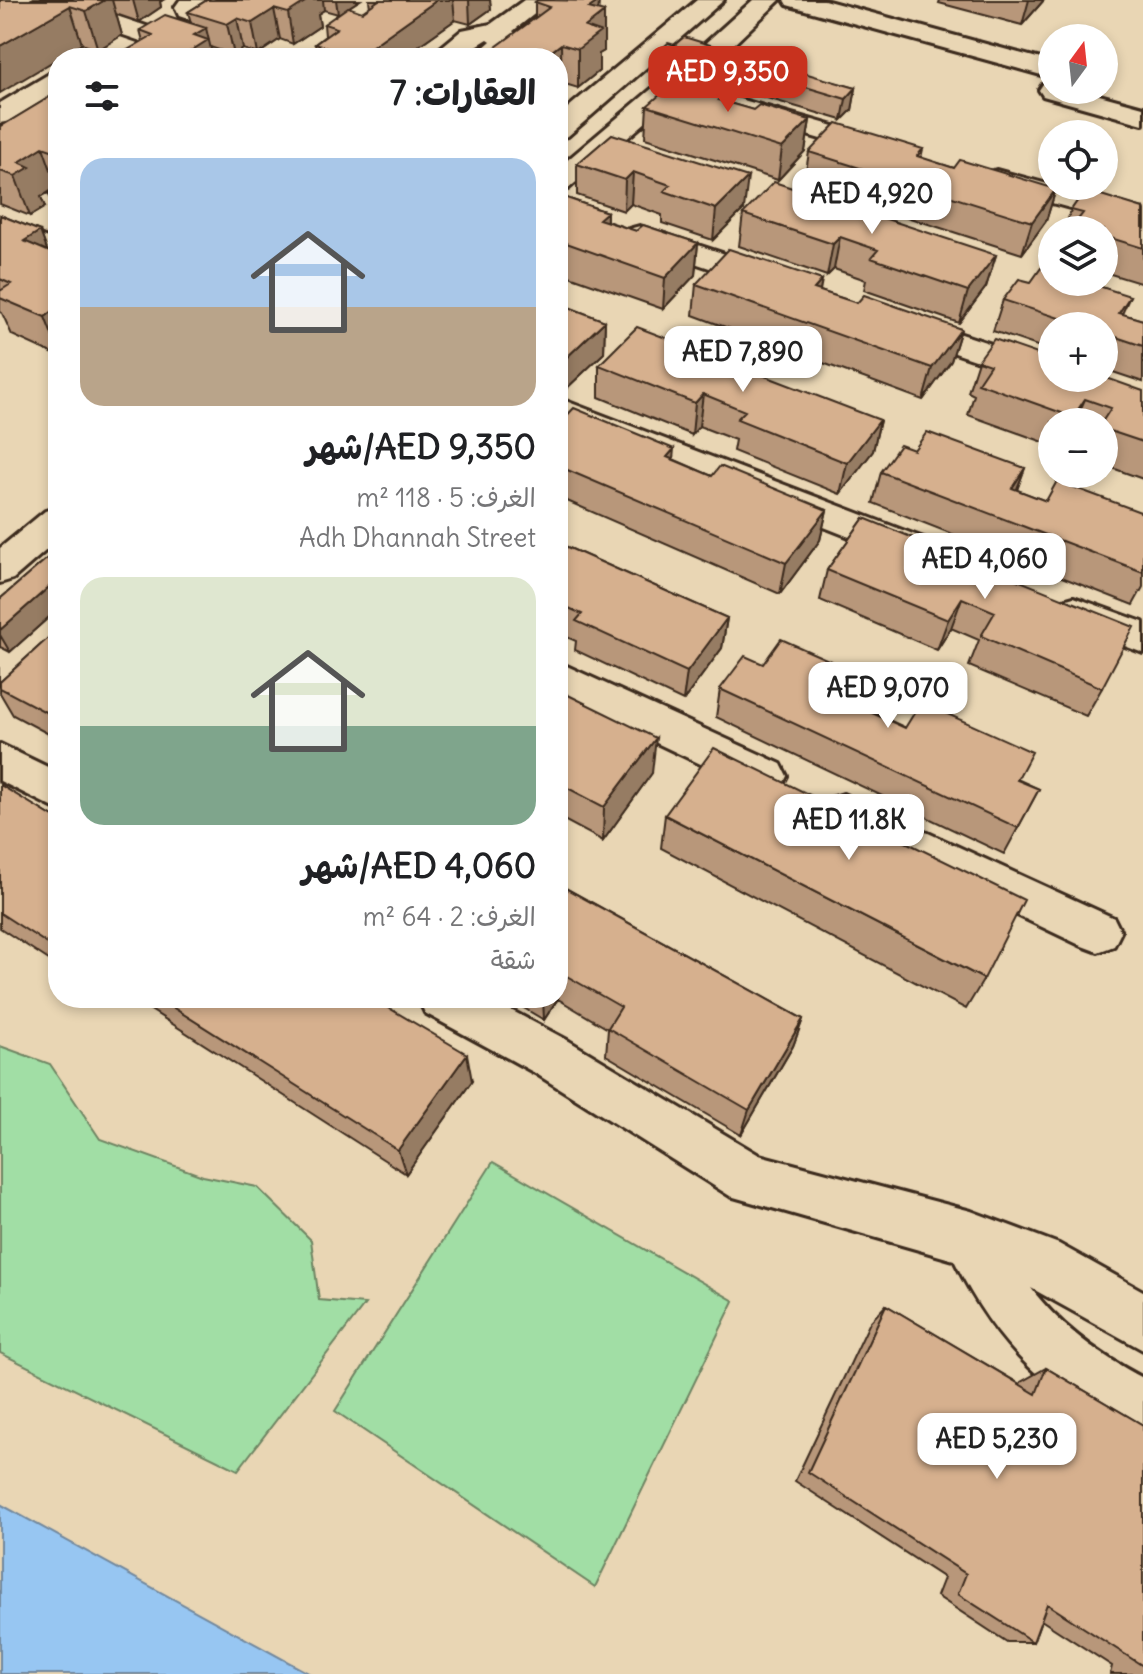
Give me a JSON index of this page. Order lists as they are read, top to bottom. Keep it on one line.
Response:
{"north":"top","page":{"map_buttons":["+","−"],"price":["AED 9,350","AED 4,920","AED 7,890","AED 4,060","AED 9,070","AED 11.8K","AED 5,230"],"heading":"العقارات: 7","list":[{"name":"AED 9,350/شهر","note":"الغرف: 5 · 118 m² · Adh Dhannah Street"},{"name":"AED 4,060/شهر","note":"الغرف: 2 · 64 m² · شقة"}]}}
